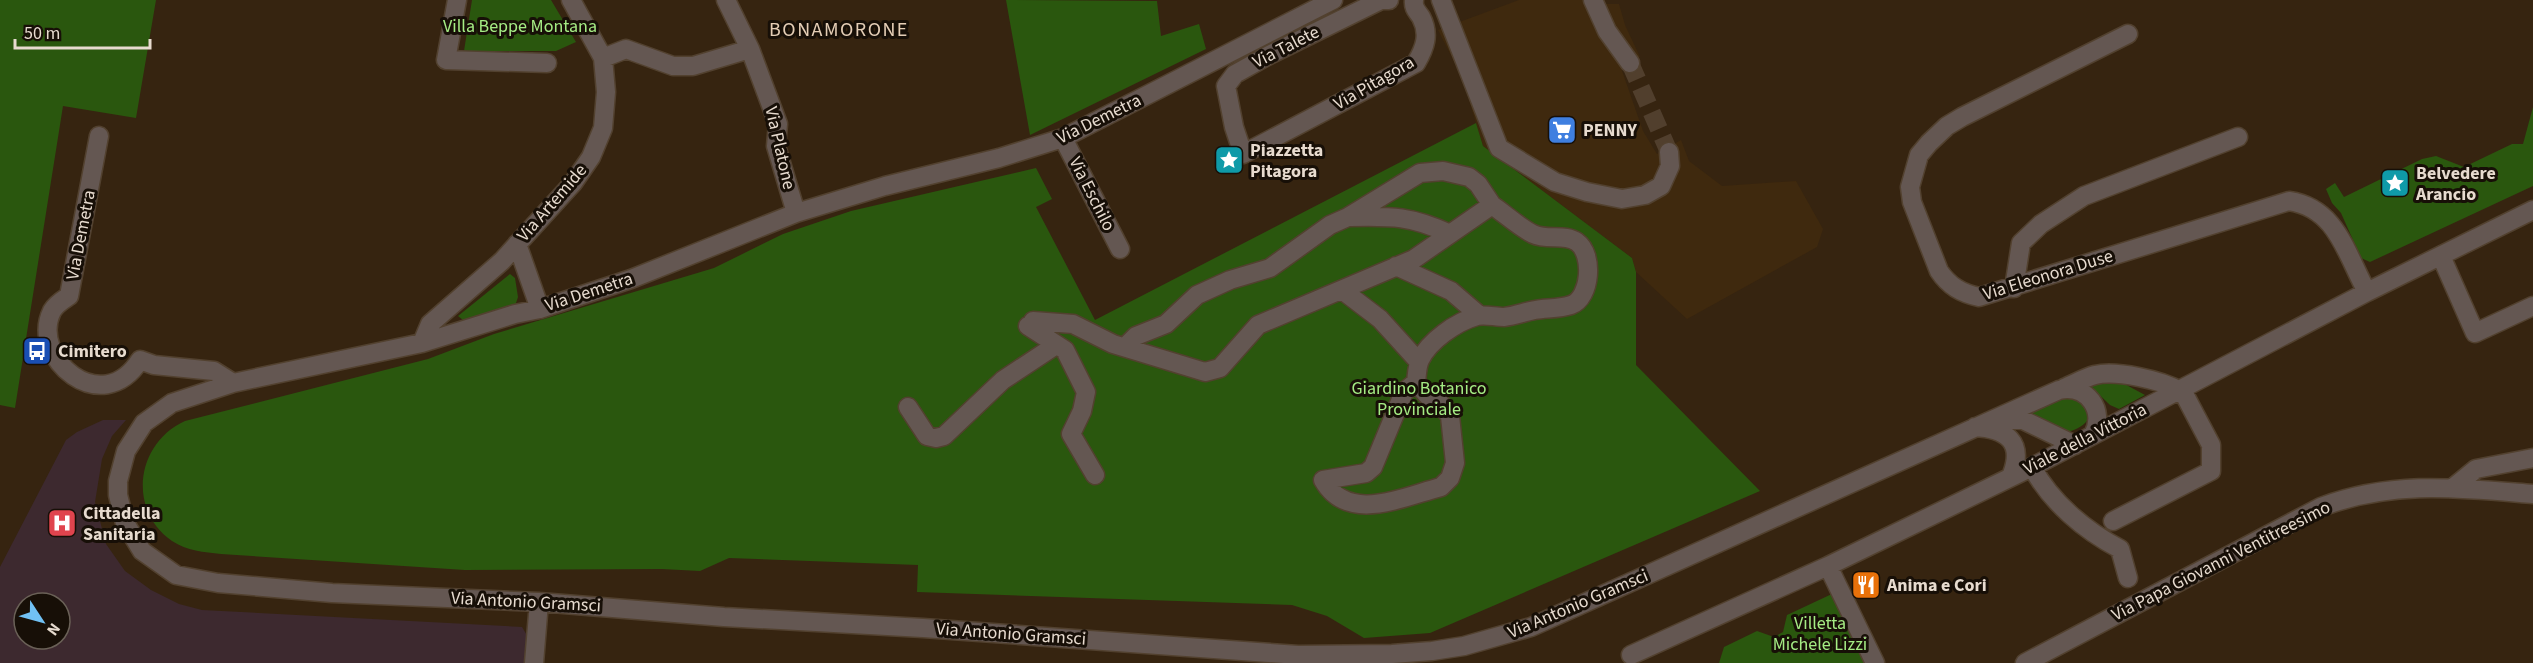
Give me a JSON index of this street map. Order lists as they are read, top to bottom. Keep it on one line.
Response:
{"streets":{"street":["Via Talete","Via Pitagora","Via Demetra","Via Platone","Via Eschilo","Via Artemide","Via Eleonora Duse","Viale della Vittoria","Via Papa Giovanni Ventitreesimo","Via Antonio Gramsci"]},"crossings":[["Via Talete","Via Pitagora"],["Via Demetra","Via Platone"],["Via Demetra","Via Eschilo"],["Via Demetra","Via Artemide"],["Via Demetra","Via Antonio Gramsci"],["Via Eleonora Duse","Viale della Vittoria"],["Viale della Vittoria","Via Antonio Gramsci"]],"districts":["BONAMORONE"],"parks":["Villa Beppe Montana","Giardino Botanico Provinciale","Villetta Michele Lizzi"],"places":{"supermarket":["PENNY"],"place":["Piazzetta Pitagora","Belvedere Arancio"],"bus stop":["Cimitero"],"hospital":["Cittadella Sanitaria"],"restaurant":["Anima e Cori"]},"scale_bar":"50 m","north":"bottom right"}
